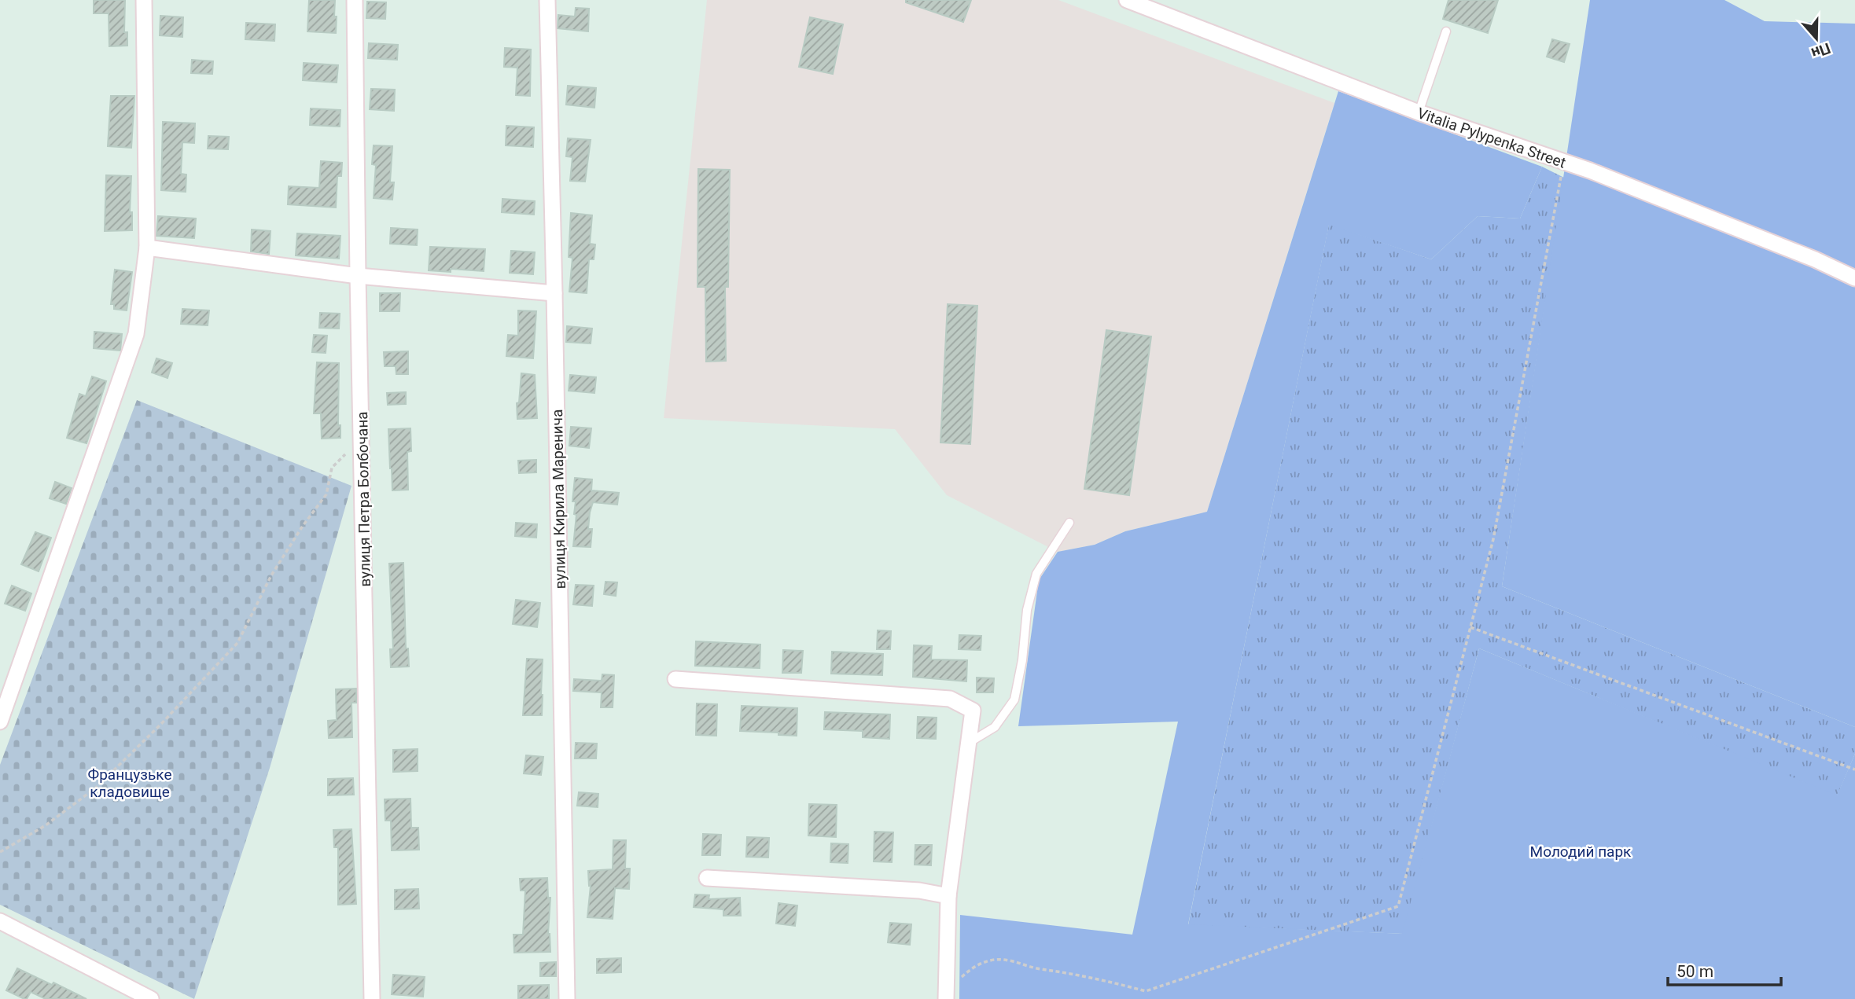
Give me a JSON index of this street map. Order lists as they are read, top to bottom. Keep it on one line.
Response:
{"streets":{"street":["Vitalia Pylypenka Street","вулиця Петра Болбочана","вулиця Кирила Маренича"]},"parks":["Французьке кладовище","Молодий парк"],"scale_bar":"50 m","north":"bottom"}
